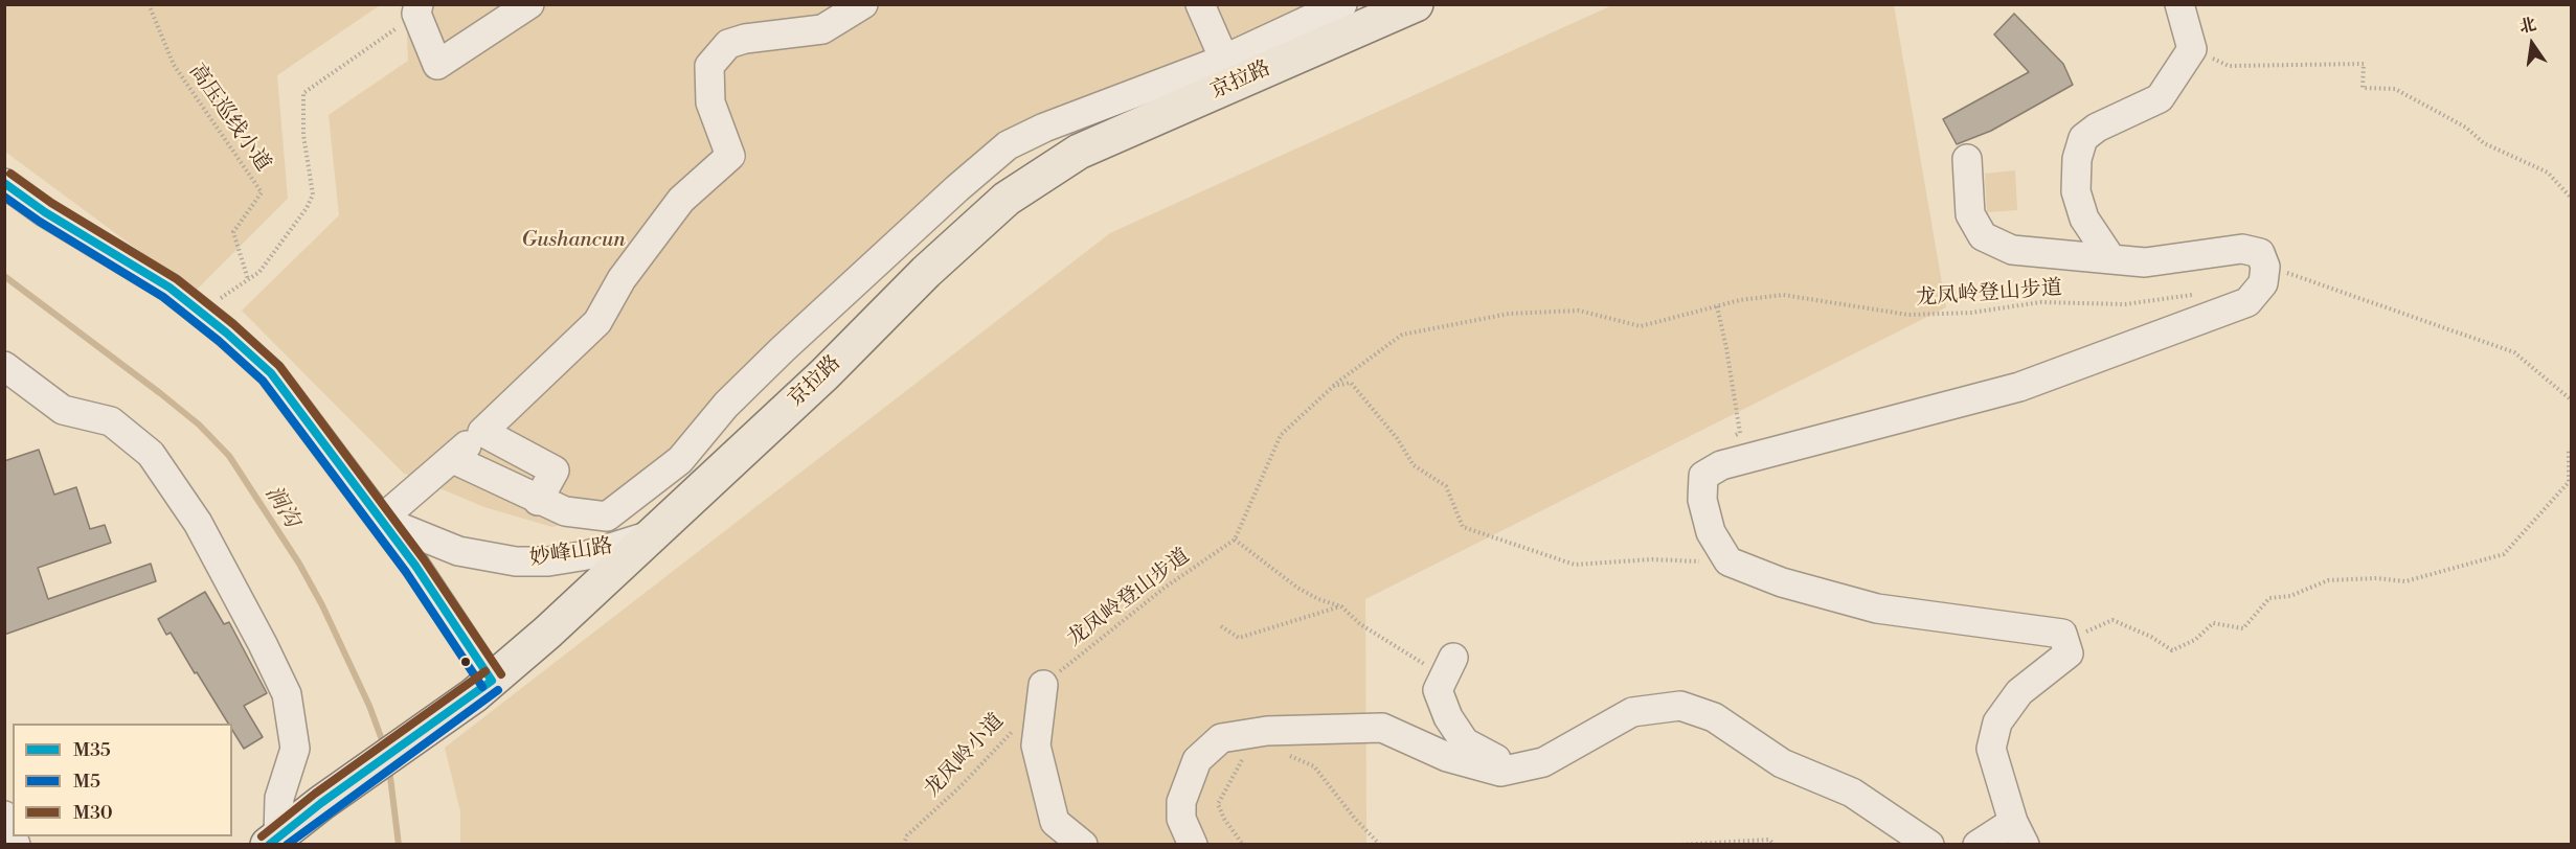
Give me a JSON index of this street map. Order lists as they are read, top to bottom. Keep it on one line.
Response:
{"streets":{"highway":["京拉路"],"street":["妙峰山路"],"path":["高压巡线小道","龙凤岭登山步道","龙凤岭小道"]},"crossings":[["京拉路","妙峰山路"]],"water":["涧沟"],"parks":["Gushancun"],"lines":["transit line M30","transit line M35","transit line M5"],"legend":["M35","M5","M30"],"north":"top"}
